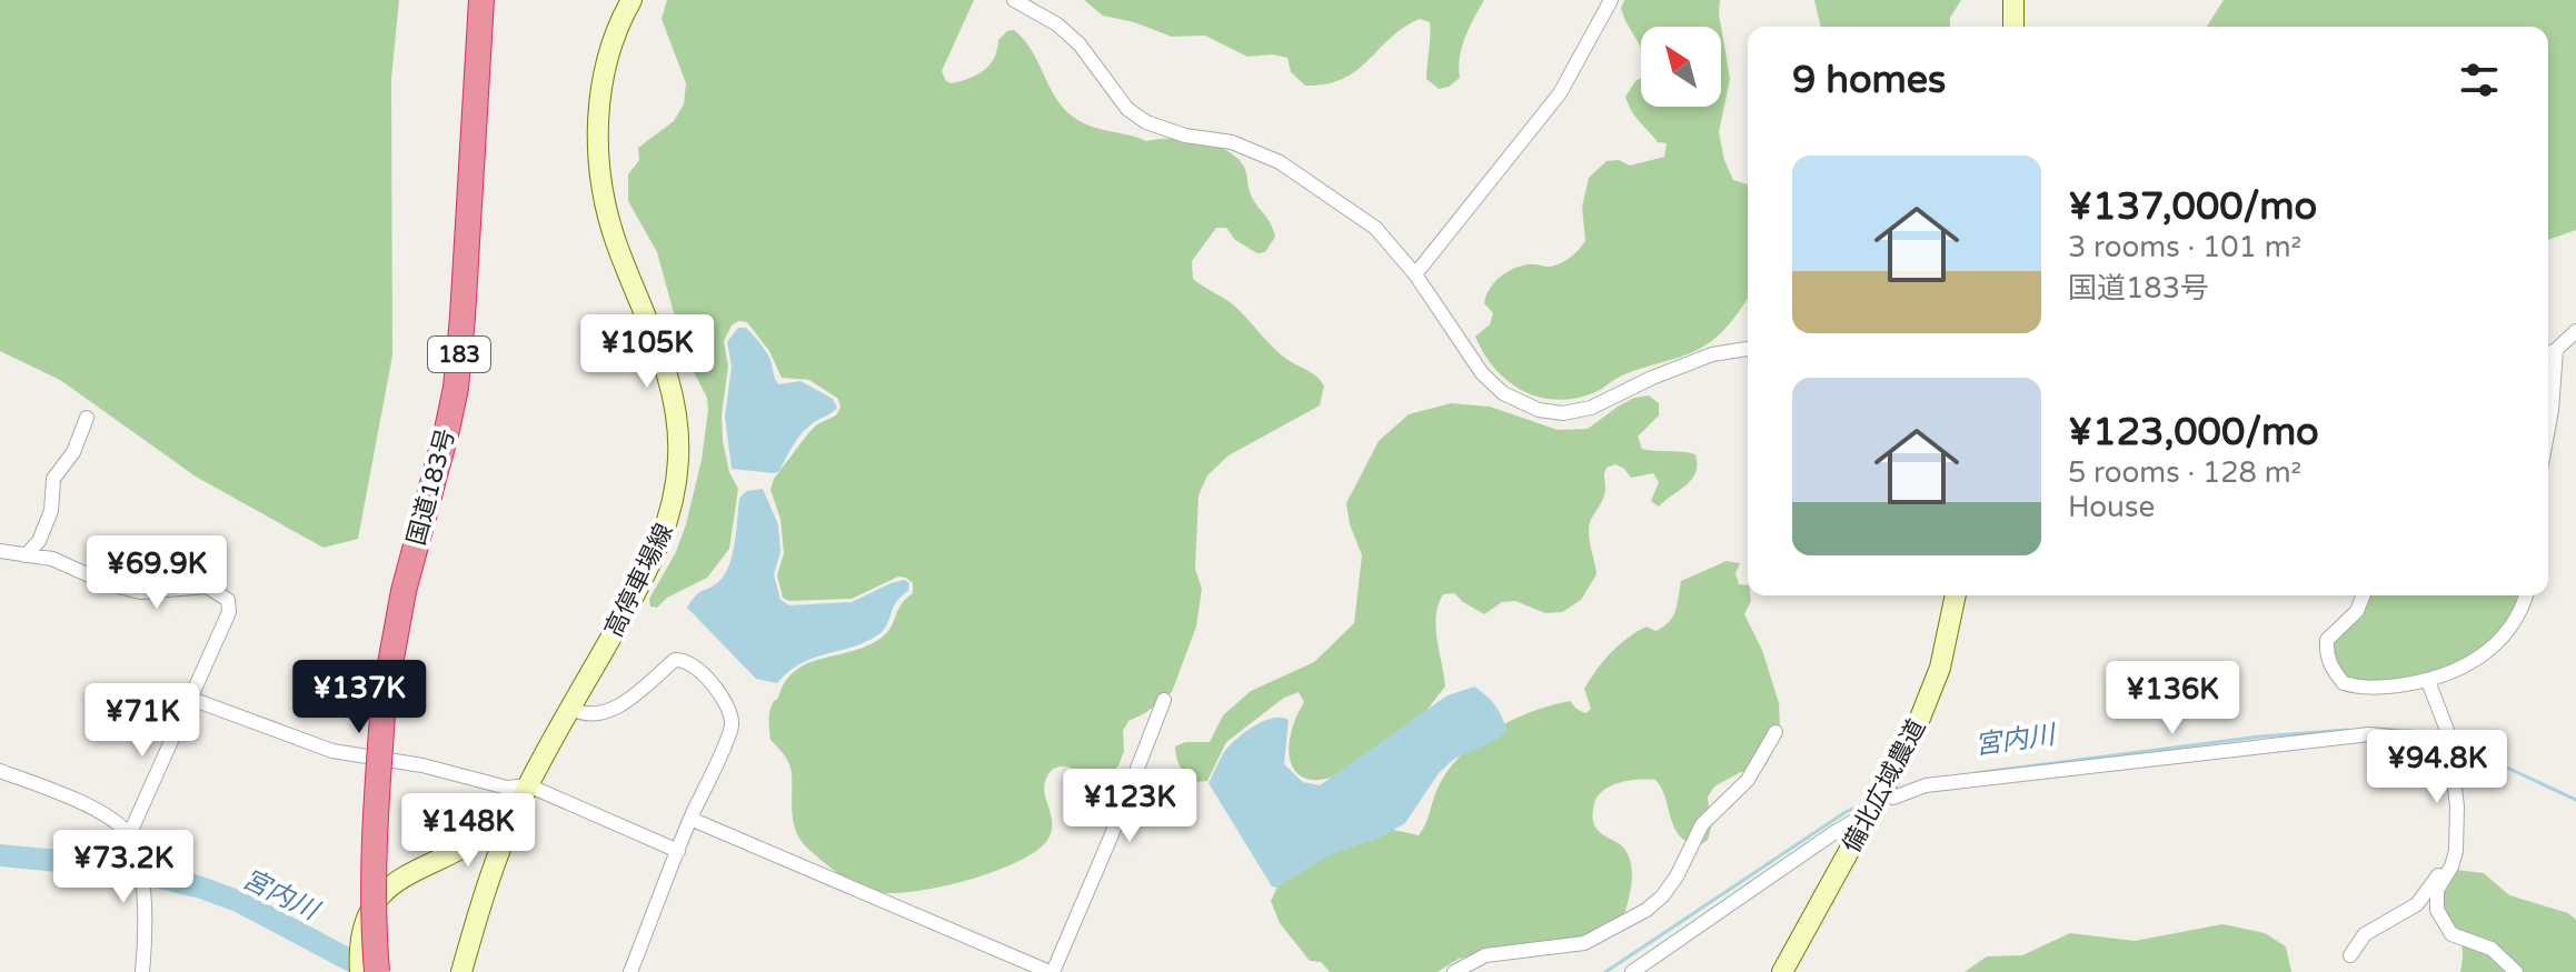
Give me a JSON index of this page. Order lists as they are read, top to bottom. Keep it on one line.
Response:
{"streets":{"highway":["183","国道183号"],"main road":["高停車場線","備北広域農道"]},"water":["宮内川"],"north":"top left","page":{"heading":"9 homes","list":[{"name":"¥137,000/mo","note":"3 rooms · 101 m² · 国道183号"},{"name":"¥123,000/mo","note":"5 rooms · 128 m² · House"}],"price":["¥105K","¥69.9K","¥137K","¥136K","¥71K","¥94.8K","¥123K","¥148K","¥73.2K"]}}
